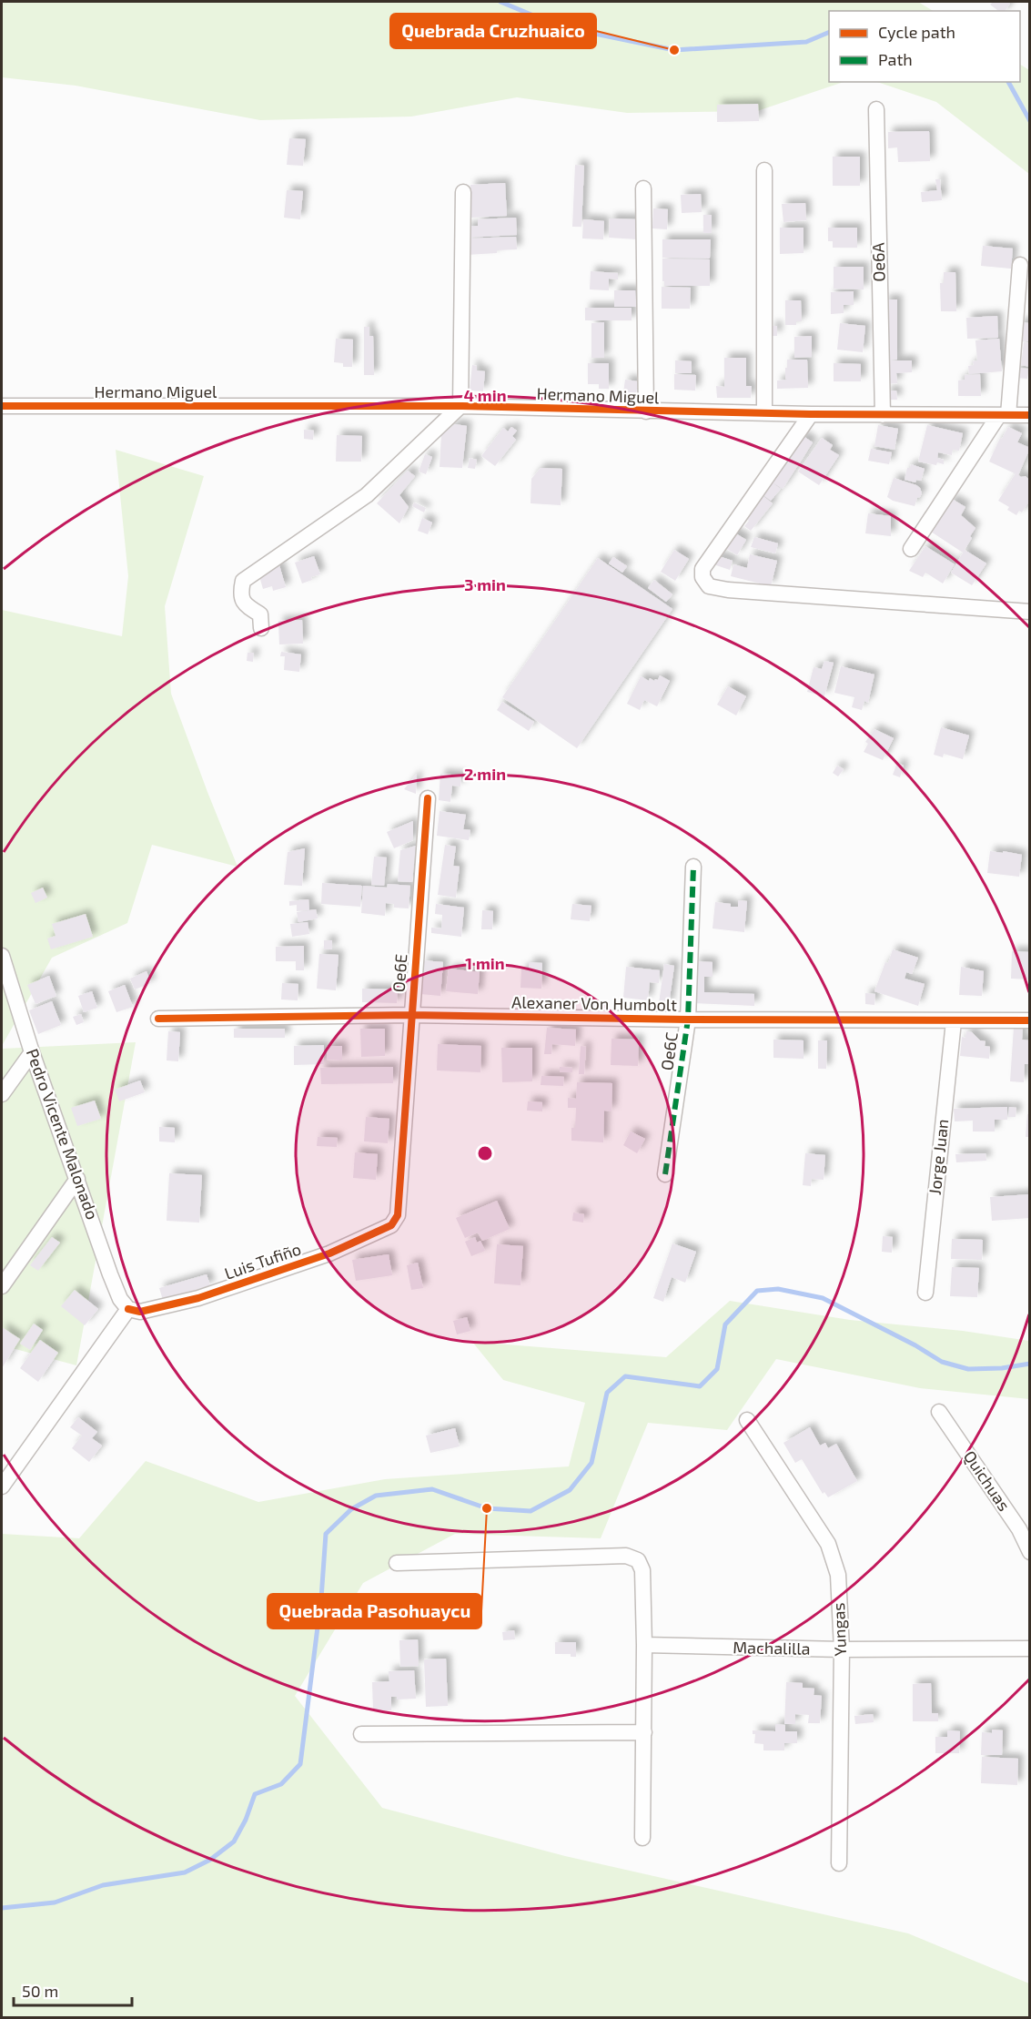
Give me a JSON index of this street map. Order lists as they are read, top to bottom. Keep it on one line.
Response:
{"streets":{"street":["Oe6A","Hermano Miguel","Oe6E","Alexaner Von Humbolt","Oe6C","Pedro Vicente Malonado","Jorge Juan","Luis Tufiño","Quichuas","Yungas","Machalilla"]},"crossings":[["Oe6A","Hermano Miguel"],["Oe6E","Alexaner Von Humbolt"],["Oe6E","Luis Tufiño"],["Alexaner Von Humbolt","Oe6C"],["Alexaner Von Humbolt","Jorge Juan"],["Pedro Vicente Malonado","Luis Tufiño"],["Yungas","Machalilla"]],"places":["Quebrada Cruzhuaico","Quebrada Pasohuaycu"],"legend":["Cycle path","Path"],"scale_bar":"50 m","rings":["4 min","3 min","2 min","1 min"]}
